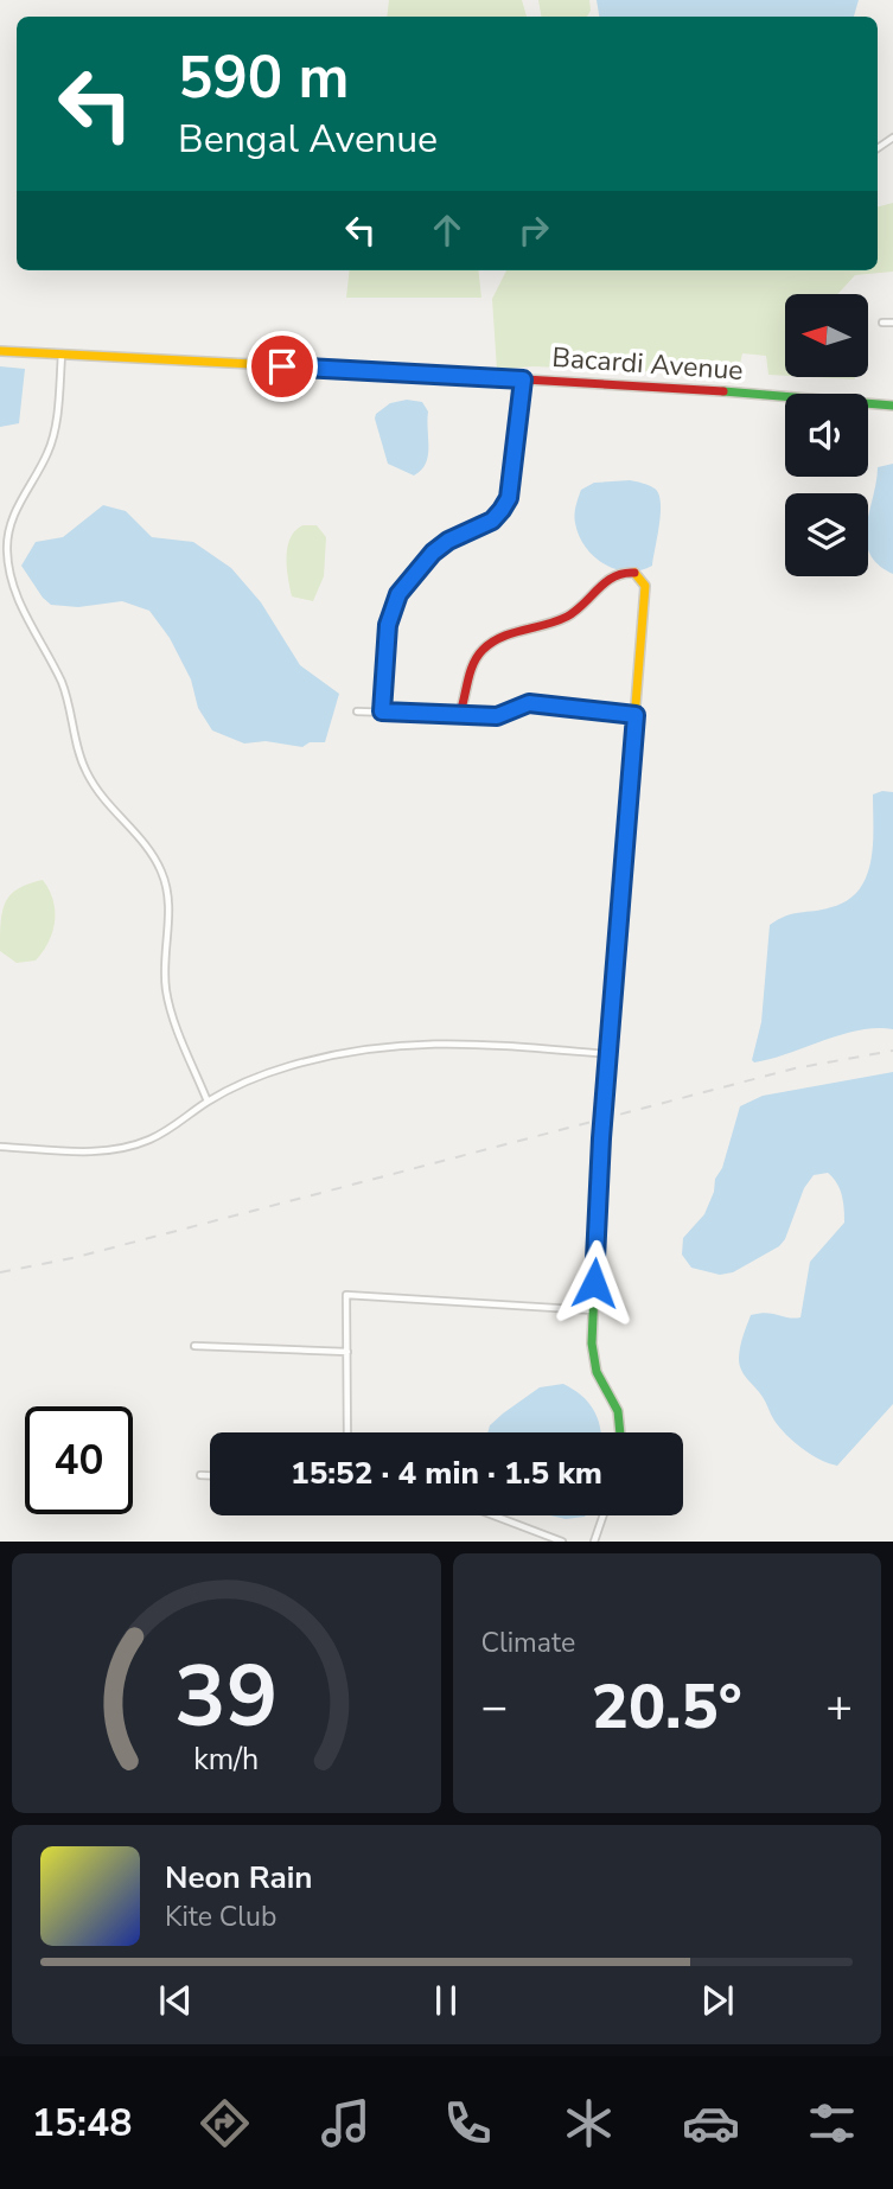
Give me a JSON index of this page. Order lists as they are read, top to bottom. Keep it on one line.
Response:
{"streets":{"street":["Bacardi Avenue"]},"north":"left","page":{"turn":["590 m","Bengal Avenue"],"limit":"40","trip":"15:52 · 4 min · 1.5 km","tile":"Climate","heat":["−","20.5°","+"],"song":["Neon Rain","Kite Club"],"tabs":"15:48","gauge":["39","km/h"]}}
